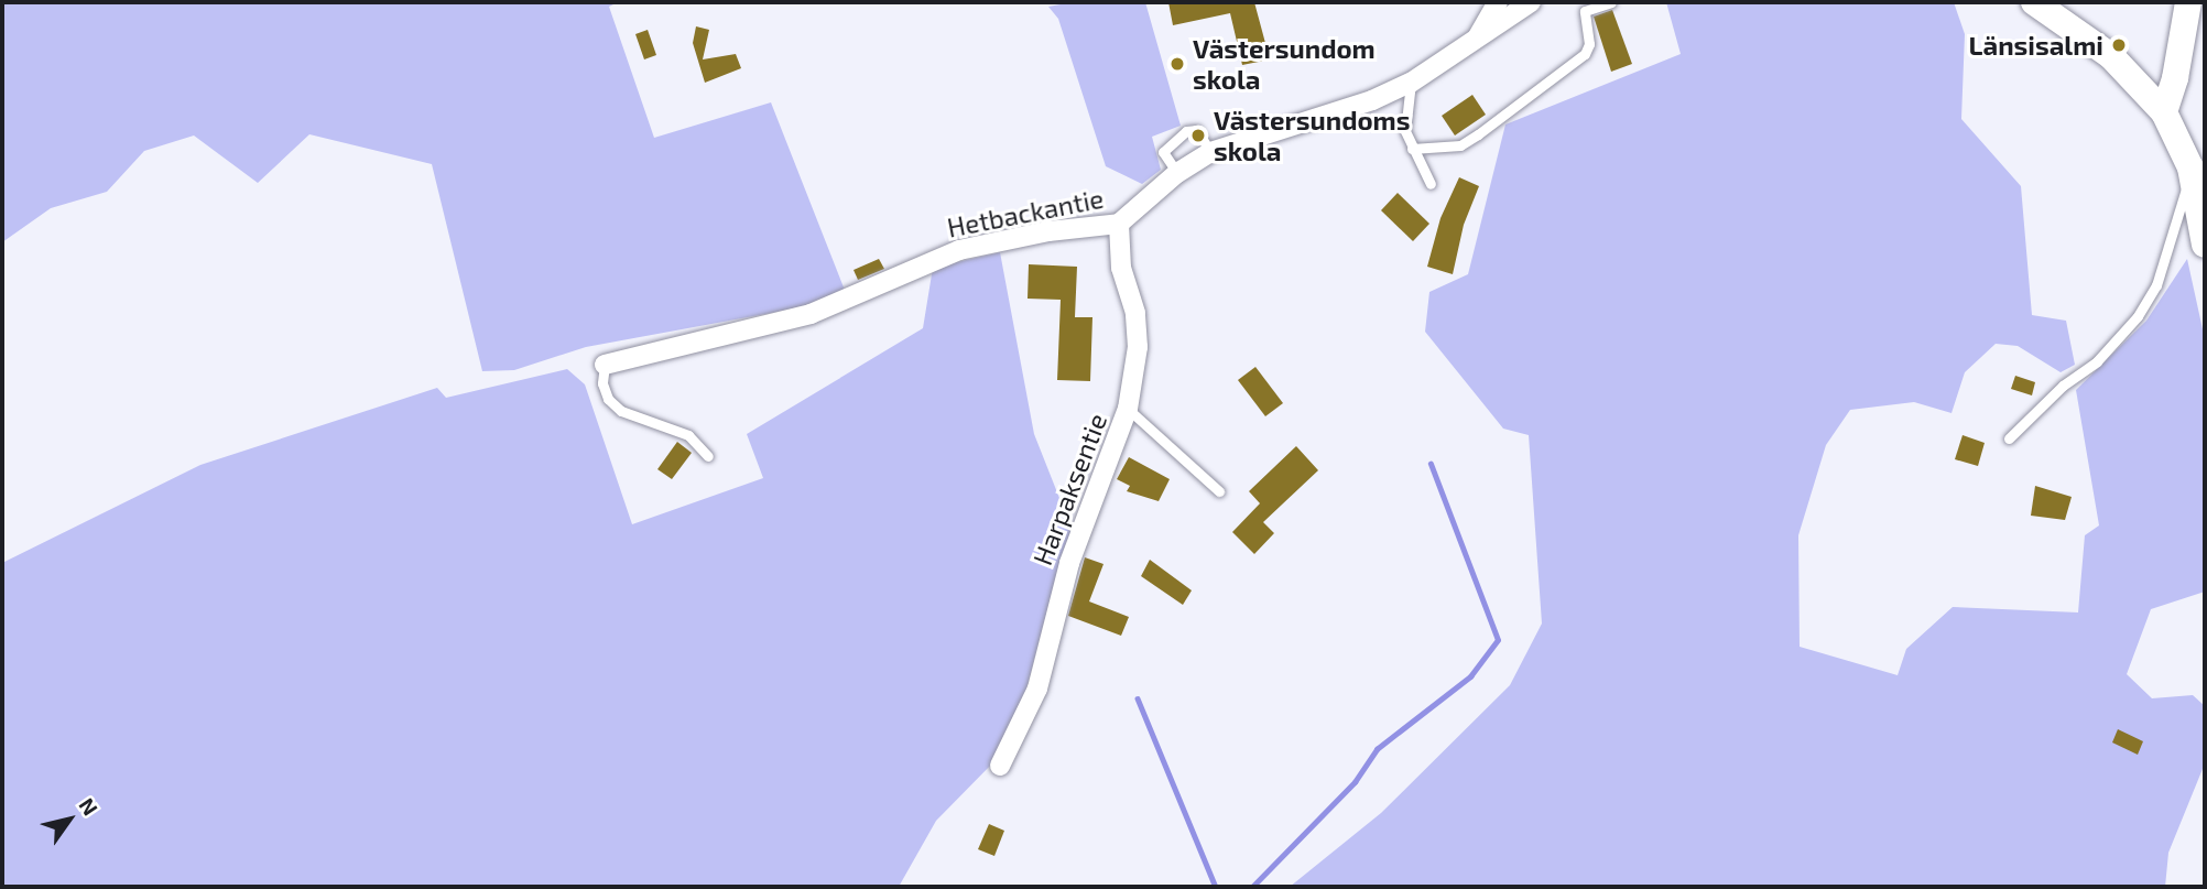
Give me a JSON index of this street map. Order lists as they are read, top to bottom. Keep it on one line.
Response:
{"streets":{"street":["Hetbackantie","Harpaksentie"]},"crossings":[["Hetbackantie","Harpaksentie"]],"places":["Länsisalmi","Västersundom skola","Västersundoms skola"],"north":"top right"}
